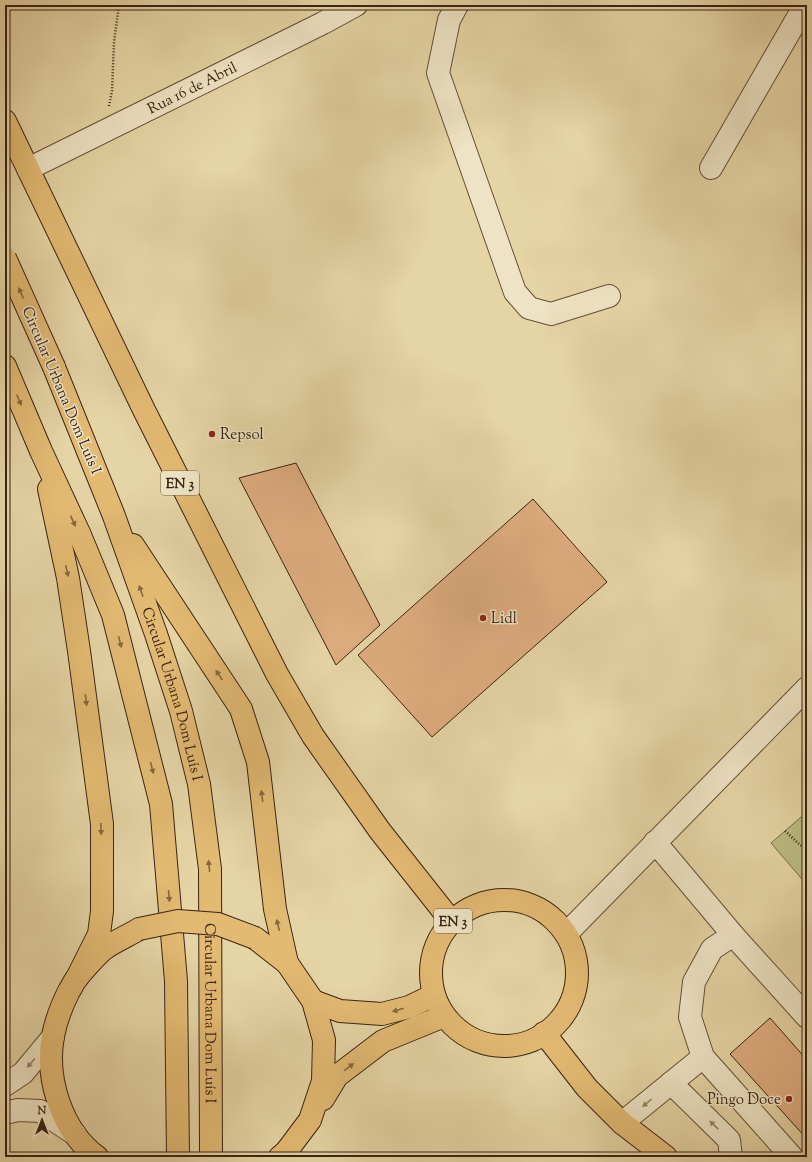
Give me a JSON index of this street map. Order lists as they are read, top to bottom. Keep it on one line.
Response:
{"streets":{"main road":["Circular Urbana Dom Luís I","EN 3"],"street":["Rua 16 de Abril"]},"crossings":[["Rua 16 de Abril","EN 3"]],"places":["Repsol","Lidl","Pingo Doce"],"north":"top"}
